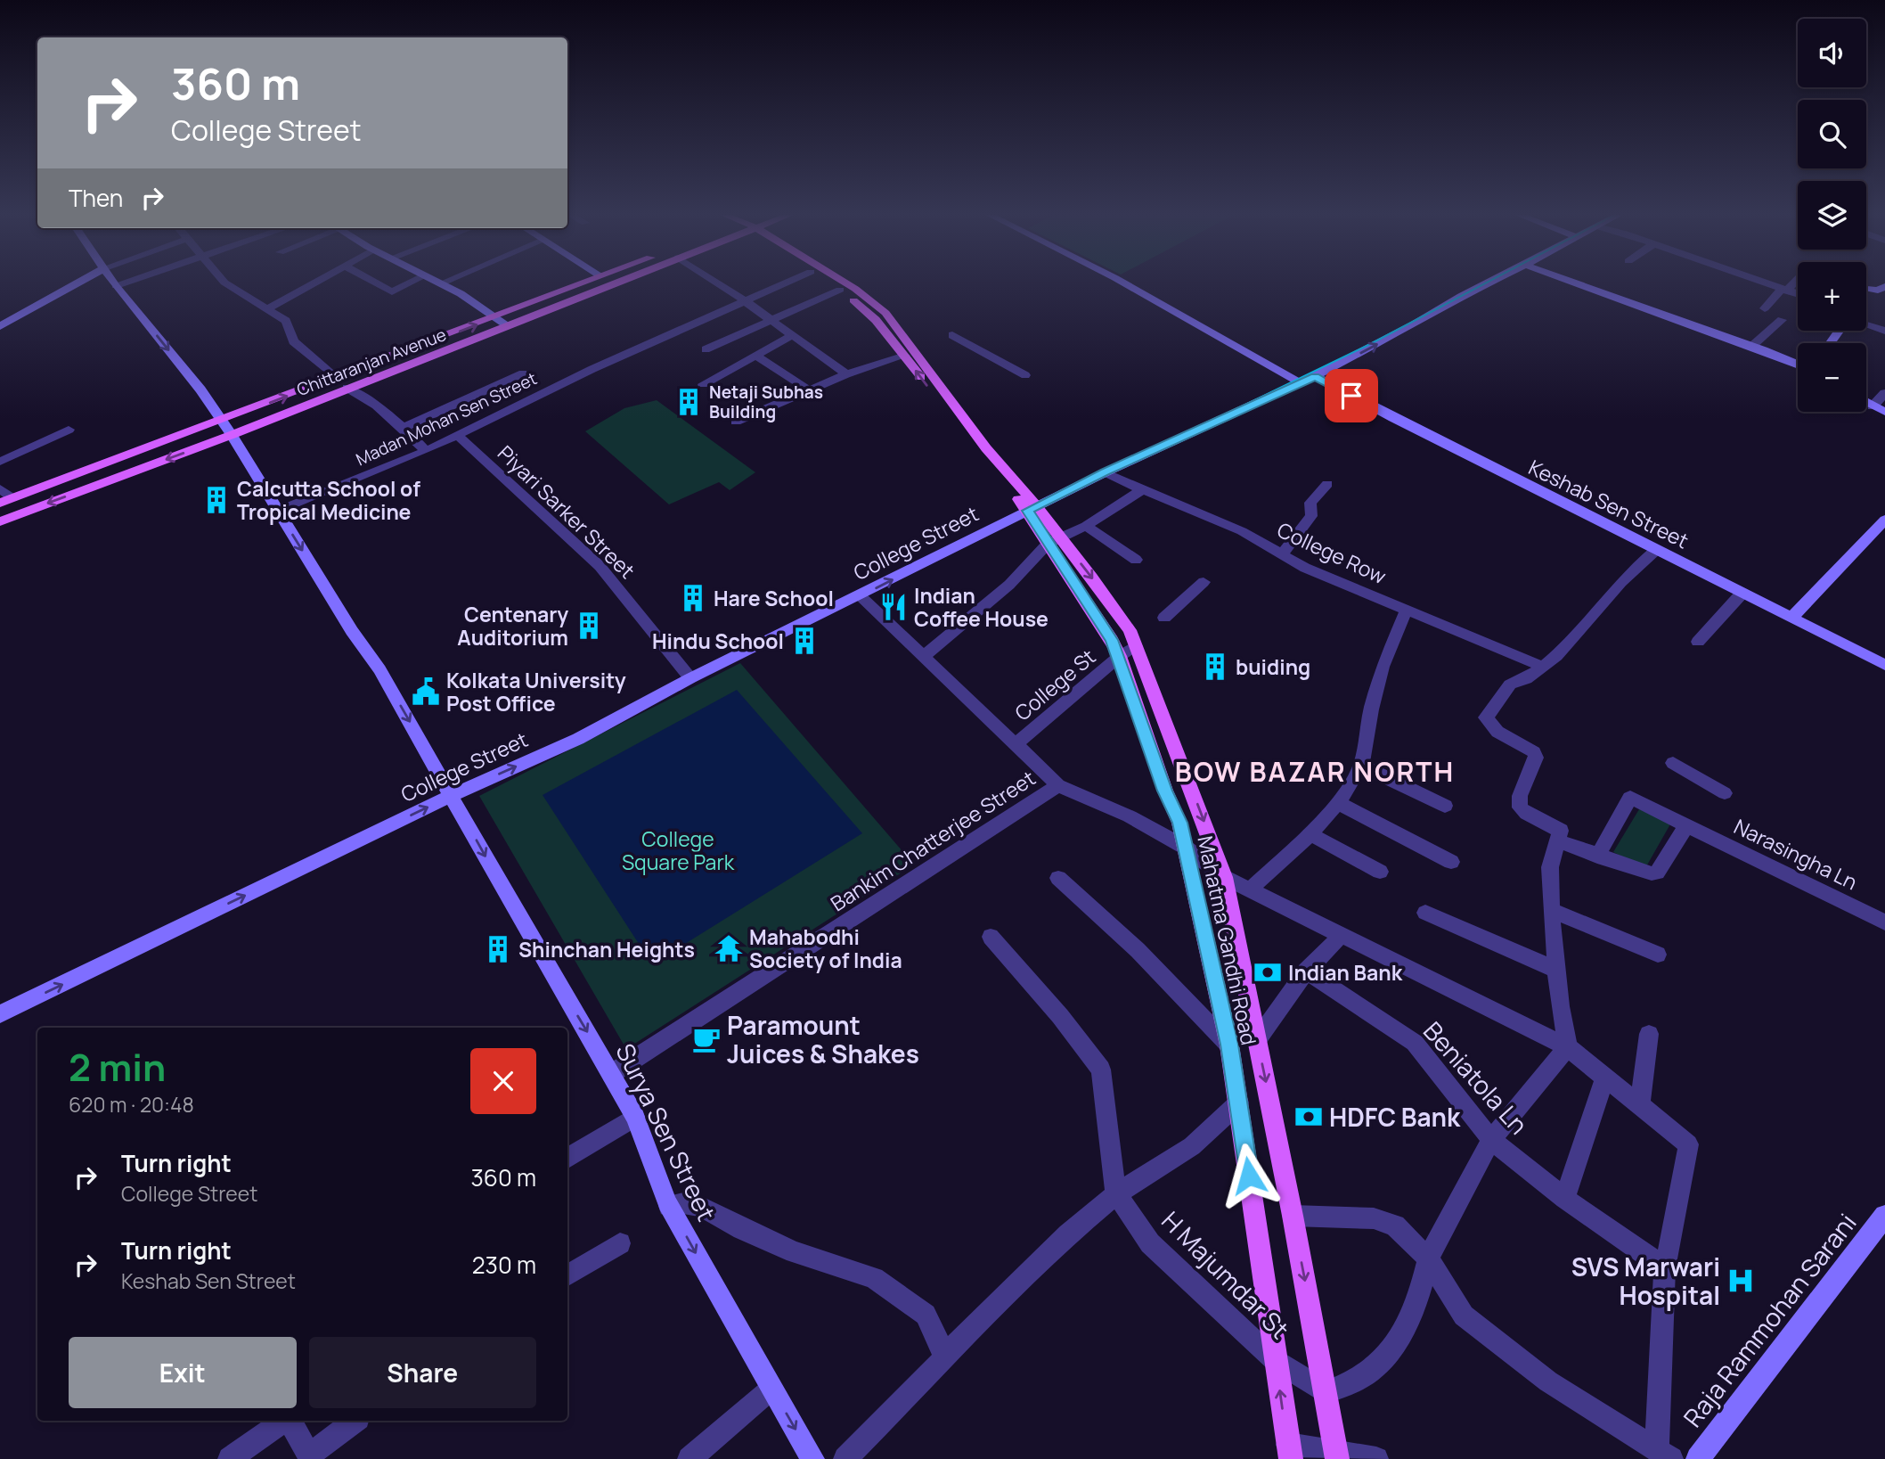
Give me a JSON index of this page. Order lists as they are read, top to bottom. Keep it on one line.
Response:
{"streets":{"main road":["Chittaranjan Avenue","Keshab Sen Street","College Street","Mahatma Gandhi Road","Surya Sen Street","Raja Rammohan Sarani"],"street":["Madan Mohan Sen Street","Piyari Sarker Street","College Row","College St","Bankim Chatterjee Street","Narasingha Ln","Beniatola Ln","H Majumdar St"]},"crossings":[["Chittaranjan Avenue","Surya Sen Street"],["Madan Mohan Sen Street","Piyari Sarker Street"],["Madan Mohan Sen Street","Surya Sen Street"],["Keshab Sen Street","College Street"],["Piyari Sarker Street","College Street"],["College Street","College Row"],["College Street","Mahatma Gandhi Road"],["College Street","Surya Sen Street"],["College St","Mahatma Gandhi Road"],["Bankim Chatterjee Street","Surya Sen Street"],["Mahatma Gandhi Road","H Majumdar St"]],"one_way":["College Street","Surya Sen Street"],"districts":["BOW BAZAR NORTH"],"parks":["College Square Park"],"places":{"building":["Netaji Subhas Building","Calcutta School of Tropical Medicine","Hare School","Centenary Auditorium","Hindu School","buiding","Shinchan Heights"],"restaurant":["Indian Coffee House"],"public building":["Kolkata University Post Office"],"temple":["Mahabodhi Society of India"],"bank":["Indian Bank","HDFC Bank"],"cafe":["Paramount Juices & Shakes"],"hospital":["SVS Marwari Hospital"]},"page":{"map_buttons":["+","−"],"turn":["360 m","College Street"],"then":"Then","heading":["2 min","620 m · 20:48"],"list":[{"name":"Turn right","note":"College Street","value":"360 m"},{"name":"Turn right","note":"Keshab Sen Street","value":"230 m"}],"buttons":["Exit","Share"]}}
